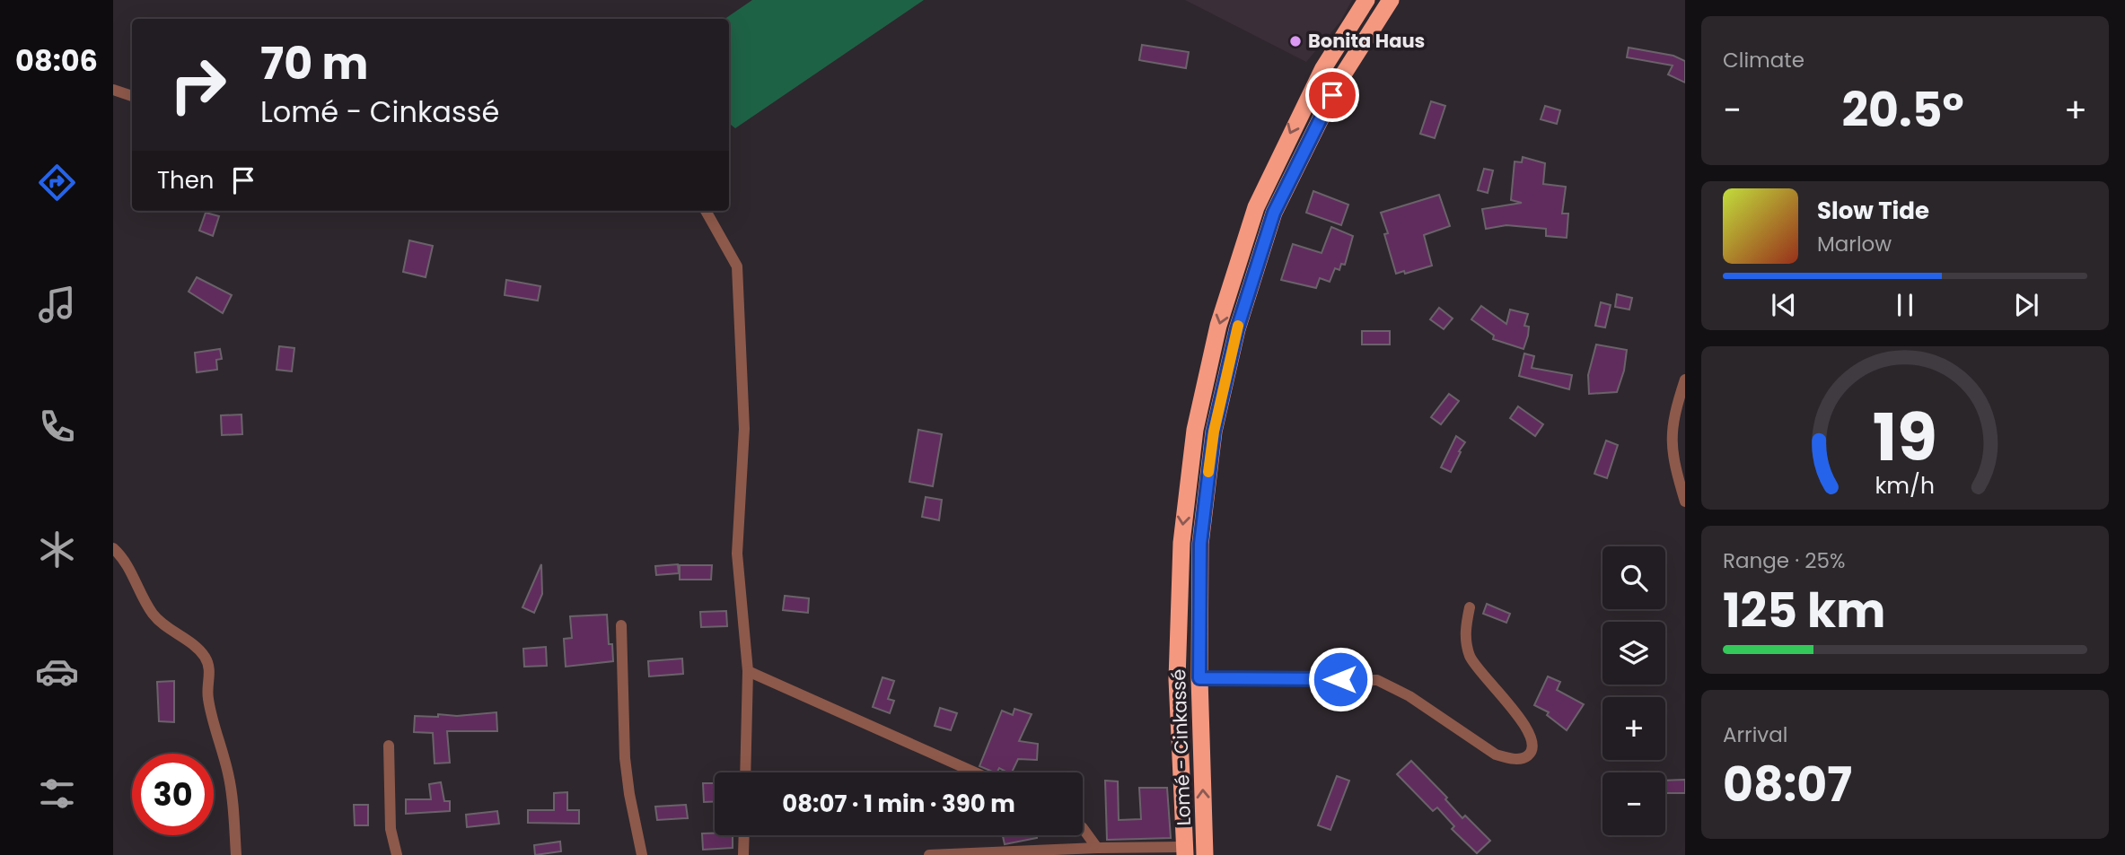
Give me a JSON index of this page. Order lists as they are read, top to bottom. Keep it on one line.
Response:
{"streets":{"highway":["Lomé - Cinkassé"]},"places":["Bonita Haus"],"page":{"tabs":"08:06","tile":["Climate",["Range · 25%","125 km"],["Arrival","08:07"]],"turn":["70 m","Lomé - Cinkassé"],"heat":["−","20.5°","+"],"then":"Then","song":["Slow Tide","Marlow"],"map_buttons":["+","−"],"limit":"30","trip":"08:07 · 1 min · 390 m","gauge":["19","km/h"]}}
